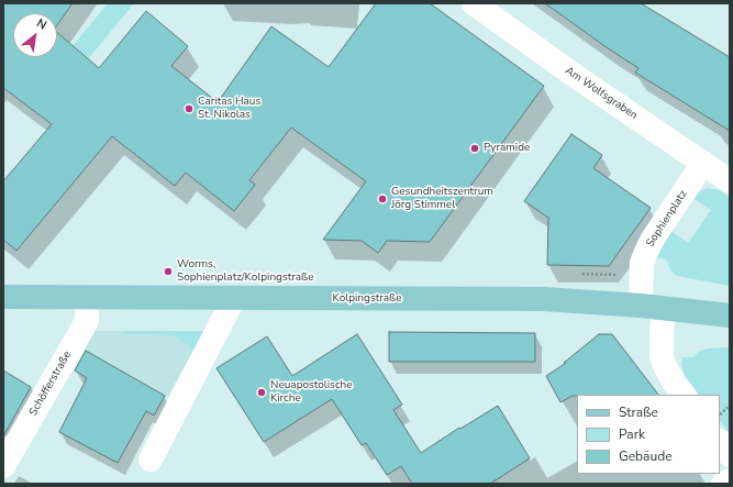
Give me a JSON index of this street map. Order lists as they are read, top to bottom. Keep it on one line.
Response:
{"streets":{"main road":["Kolpingstraße"],"street":["Am Wolfsgraben","Sophienplatz","Schöfferstraße"]},"crossings":[["Am Wolfsgraben","Sophienplatz"],["Sophienplatz","Kolpingstraße"],["Kolpingstraße","Schöfferstraße"]],"places":["Caritas Haus St. Nikolas","Pyramide","Gesundheitszentrum Jörg Stimmel","Worms, Sophienplatz/Kolpingstraße","Neuapostolische Kirche"],"legend":["Straße","Park","Gebäude"],"north":"top right"}
